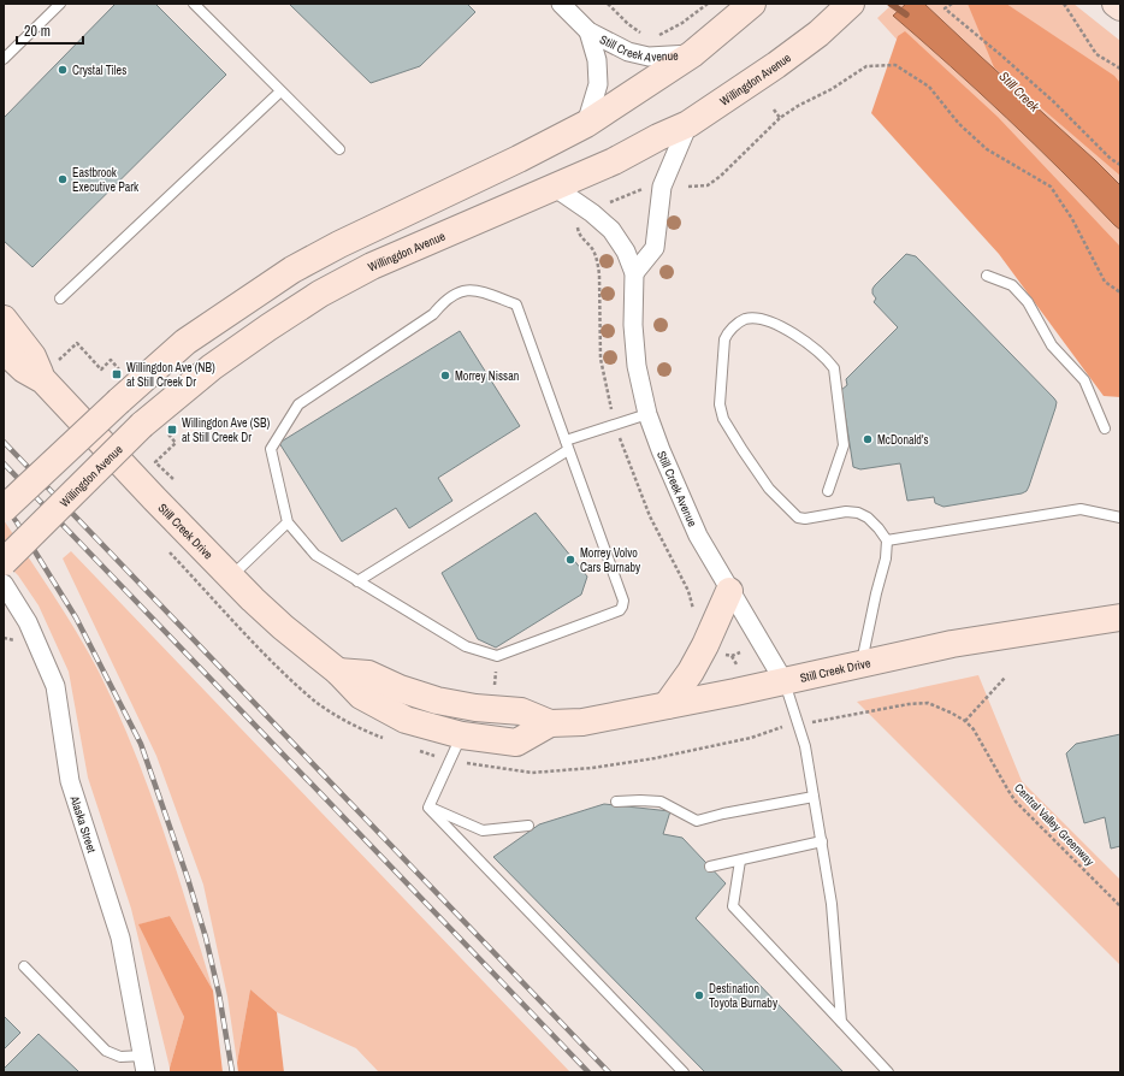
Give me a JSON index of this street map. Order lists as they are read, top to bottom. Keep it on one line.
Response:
{"streets":{"main road":["Willingdon Avenue","Still Creek Drive"],"street":["Still Creek Avenue","Alaska Street"],"path":["Central Valley Greenway"]},"crossings":[["Still Creek Avenue","Willingdon Avenue"],["Still Creek Avenue","Still Creek Drive"]],"water":["Still Creek"],"places":{"other":["Crystal Tiles","Eastbrook Executive Park","Morrey Nissan","McDonald's","Morrey Volvo Cars Burnaby","Destination Toyota Burnaby"],"transit":["Willingdon Ave (NB) at Still Creek Dr","Willingdon Ave (SB) at Still Creek Dr"]},"scale_bar":"20 m"}
